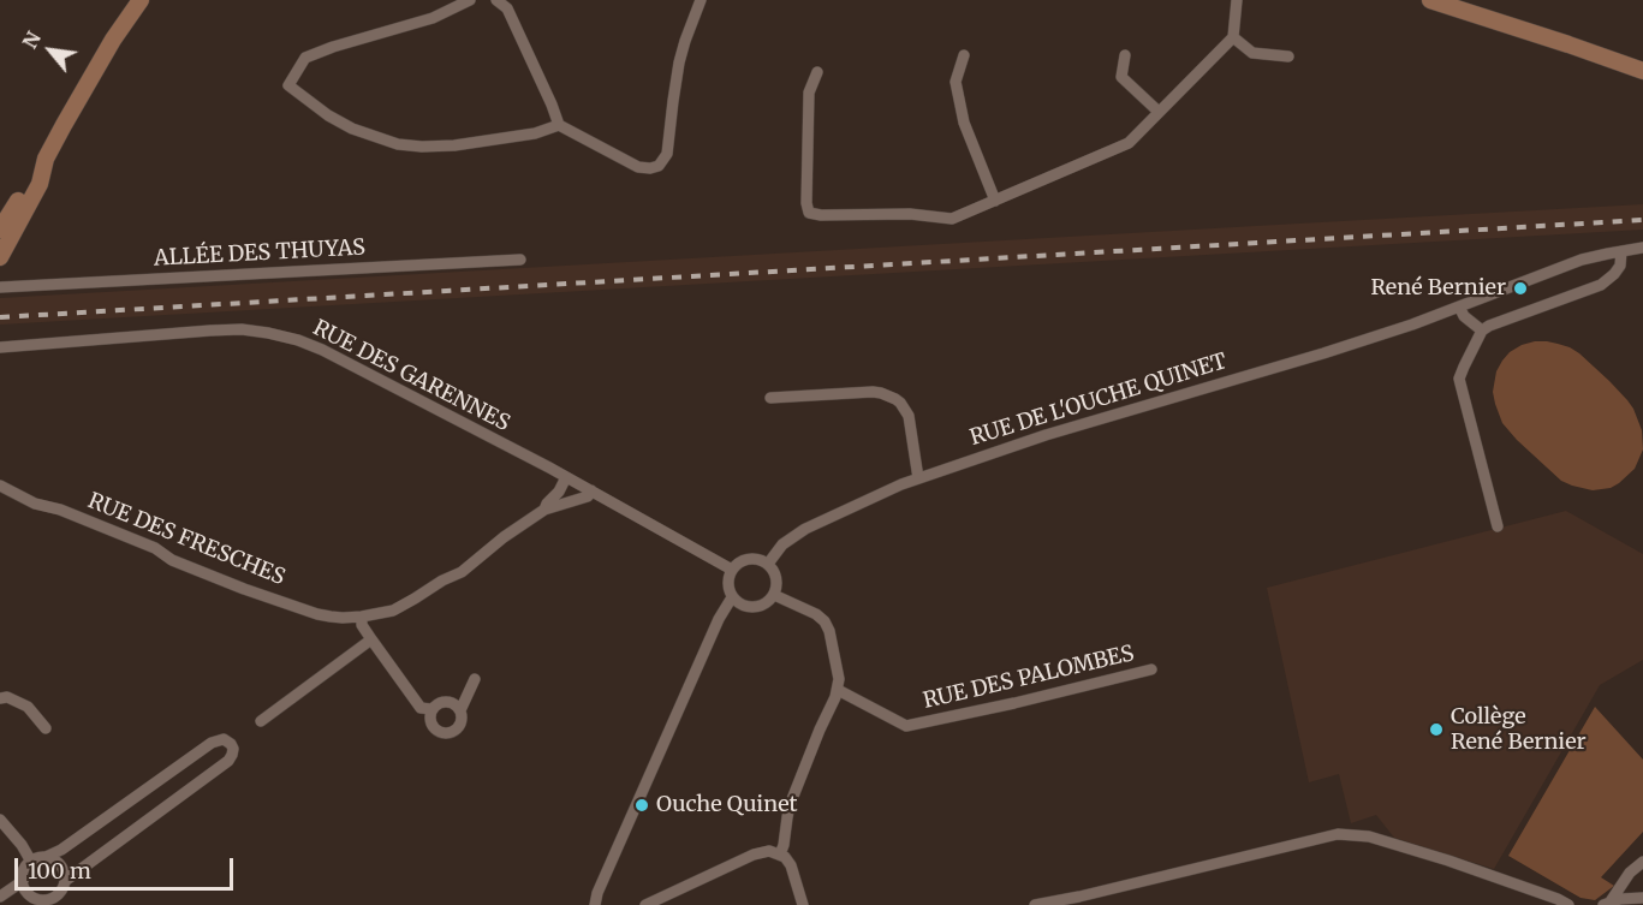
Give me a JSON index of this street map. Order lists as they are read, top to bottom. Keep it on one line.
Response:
{"streets":{"street":["ALLÉE DES THUYAS","RUE DES GARENNES","RUE DE L'OUCHE QUINET","RUE DES FRESCHES","RUE DES PALOMBES"]},"crossings":[["RUE DES GARENNES","RUE DE L'OUCHE QUINET"],["RUE DES GARENNES","RUE DES FRESCHES"]],"places":["René Bernier","Collège René Bernier","Ouche Quinet"],"scale_bar":"100 m","north":"top left"}
